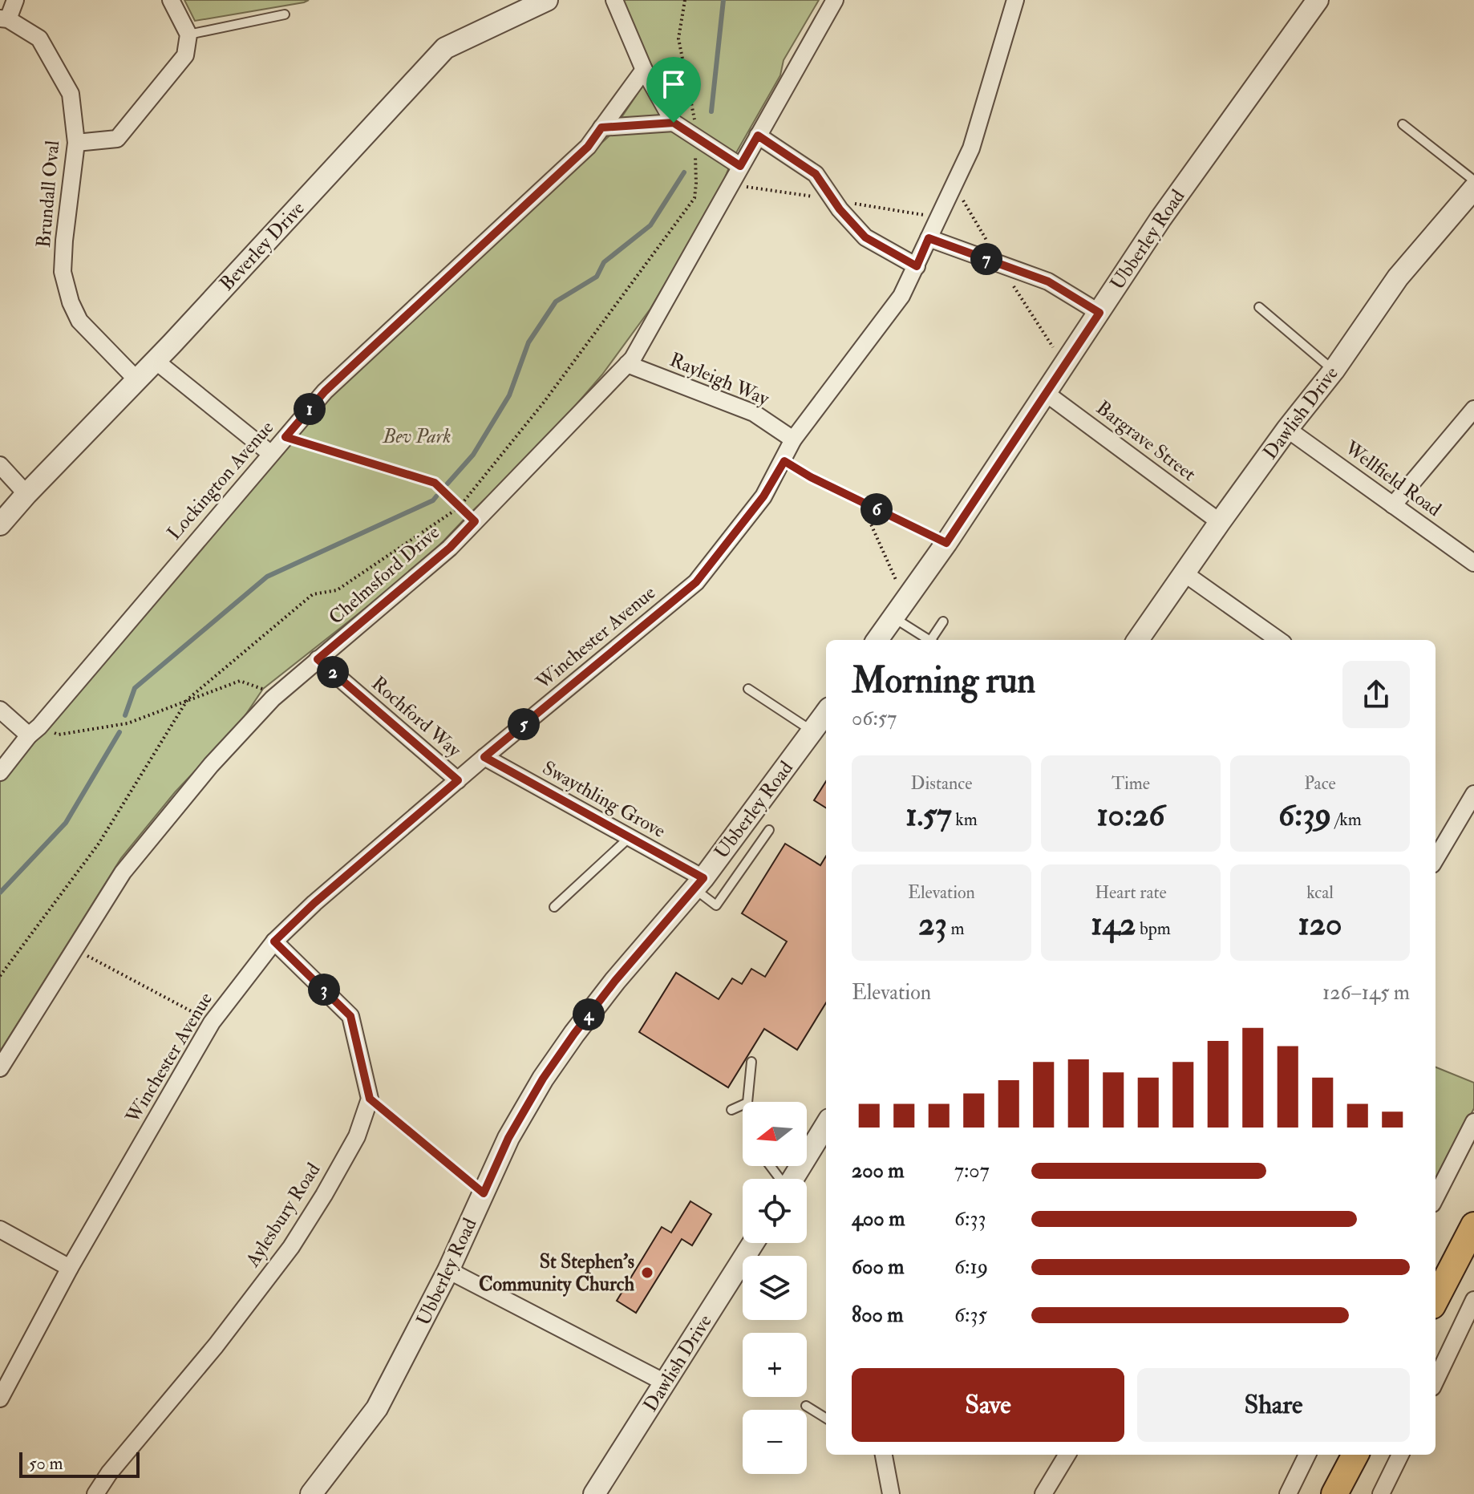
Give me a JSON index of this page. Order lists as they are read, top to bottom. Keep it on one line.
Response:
{"streets":{"street":["Brundall Oval","Ubberley Road","Beverley Drive","Rayleigh Way","Dawlish Drive","Bargrave Street","Wellfield Road","Lockington Avenue","Chelmsford Drive","Winchester Avenue","Rochford Way","Swaythling Grove","Aylesbury Road"]},"crossings":[["Brundall Oval","Beverley Drive"],["Ubberley Road","Bargrave Street"],["Ubberley Road","Swaythling Grove"],["Rayleigh Way","Chelmsford Drive"],["Rayleigh Way","Winchester Avenue"],["Dawlish Drive","Bargrave Street"],["Dawlish Drive","Wellfield Road"],["Chelmsford Drive","Rochford Way"],["Winchester Avenue","Rochford Way"],["Winchester Avenue","Swaythling Grove"]],"parks":["Bev Park"],"places":["St Stephen's Community Church"],"scale_bar":"50 m","north":"left","page":{"pins":["7","1","6","2","5","3","4"],"heading":["Morning run","06:57"],"stats":[["Distance","1.57 km"],["Time","10:26"],["Pace","6:39 /km"],["Elevation","23 m"],["Heart rate","142 bpm"],["kcal","120"]],"chart":["Elevation","126–145 m"],"map_buttons":["+","−"],"list":[{"name":"200 m","note":"7:07"},{"name":"400 m","note":"6:33"},{"name":"600 m","note":"6:19"},{"name":"800 m","note":"6:35"}],"buttons":["Save","Share"],"scale":"50 m"}}
